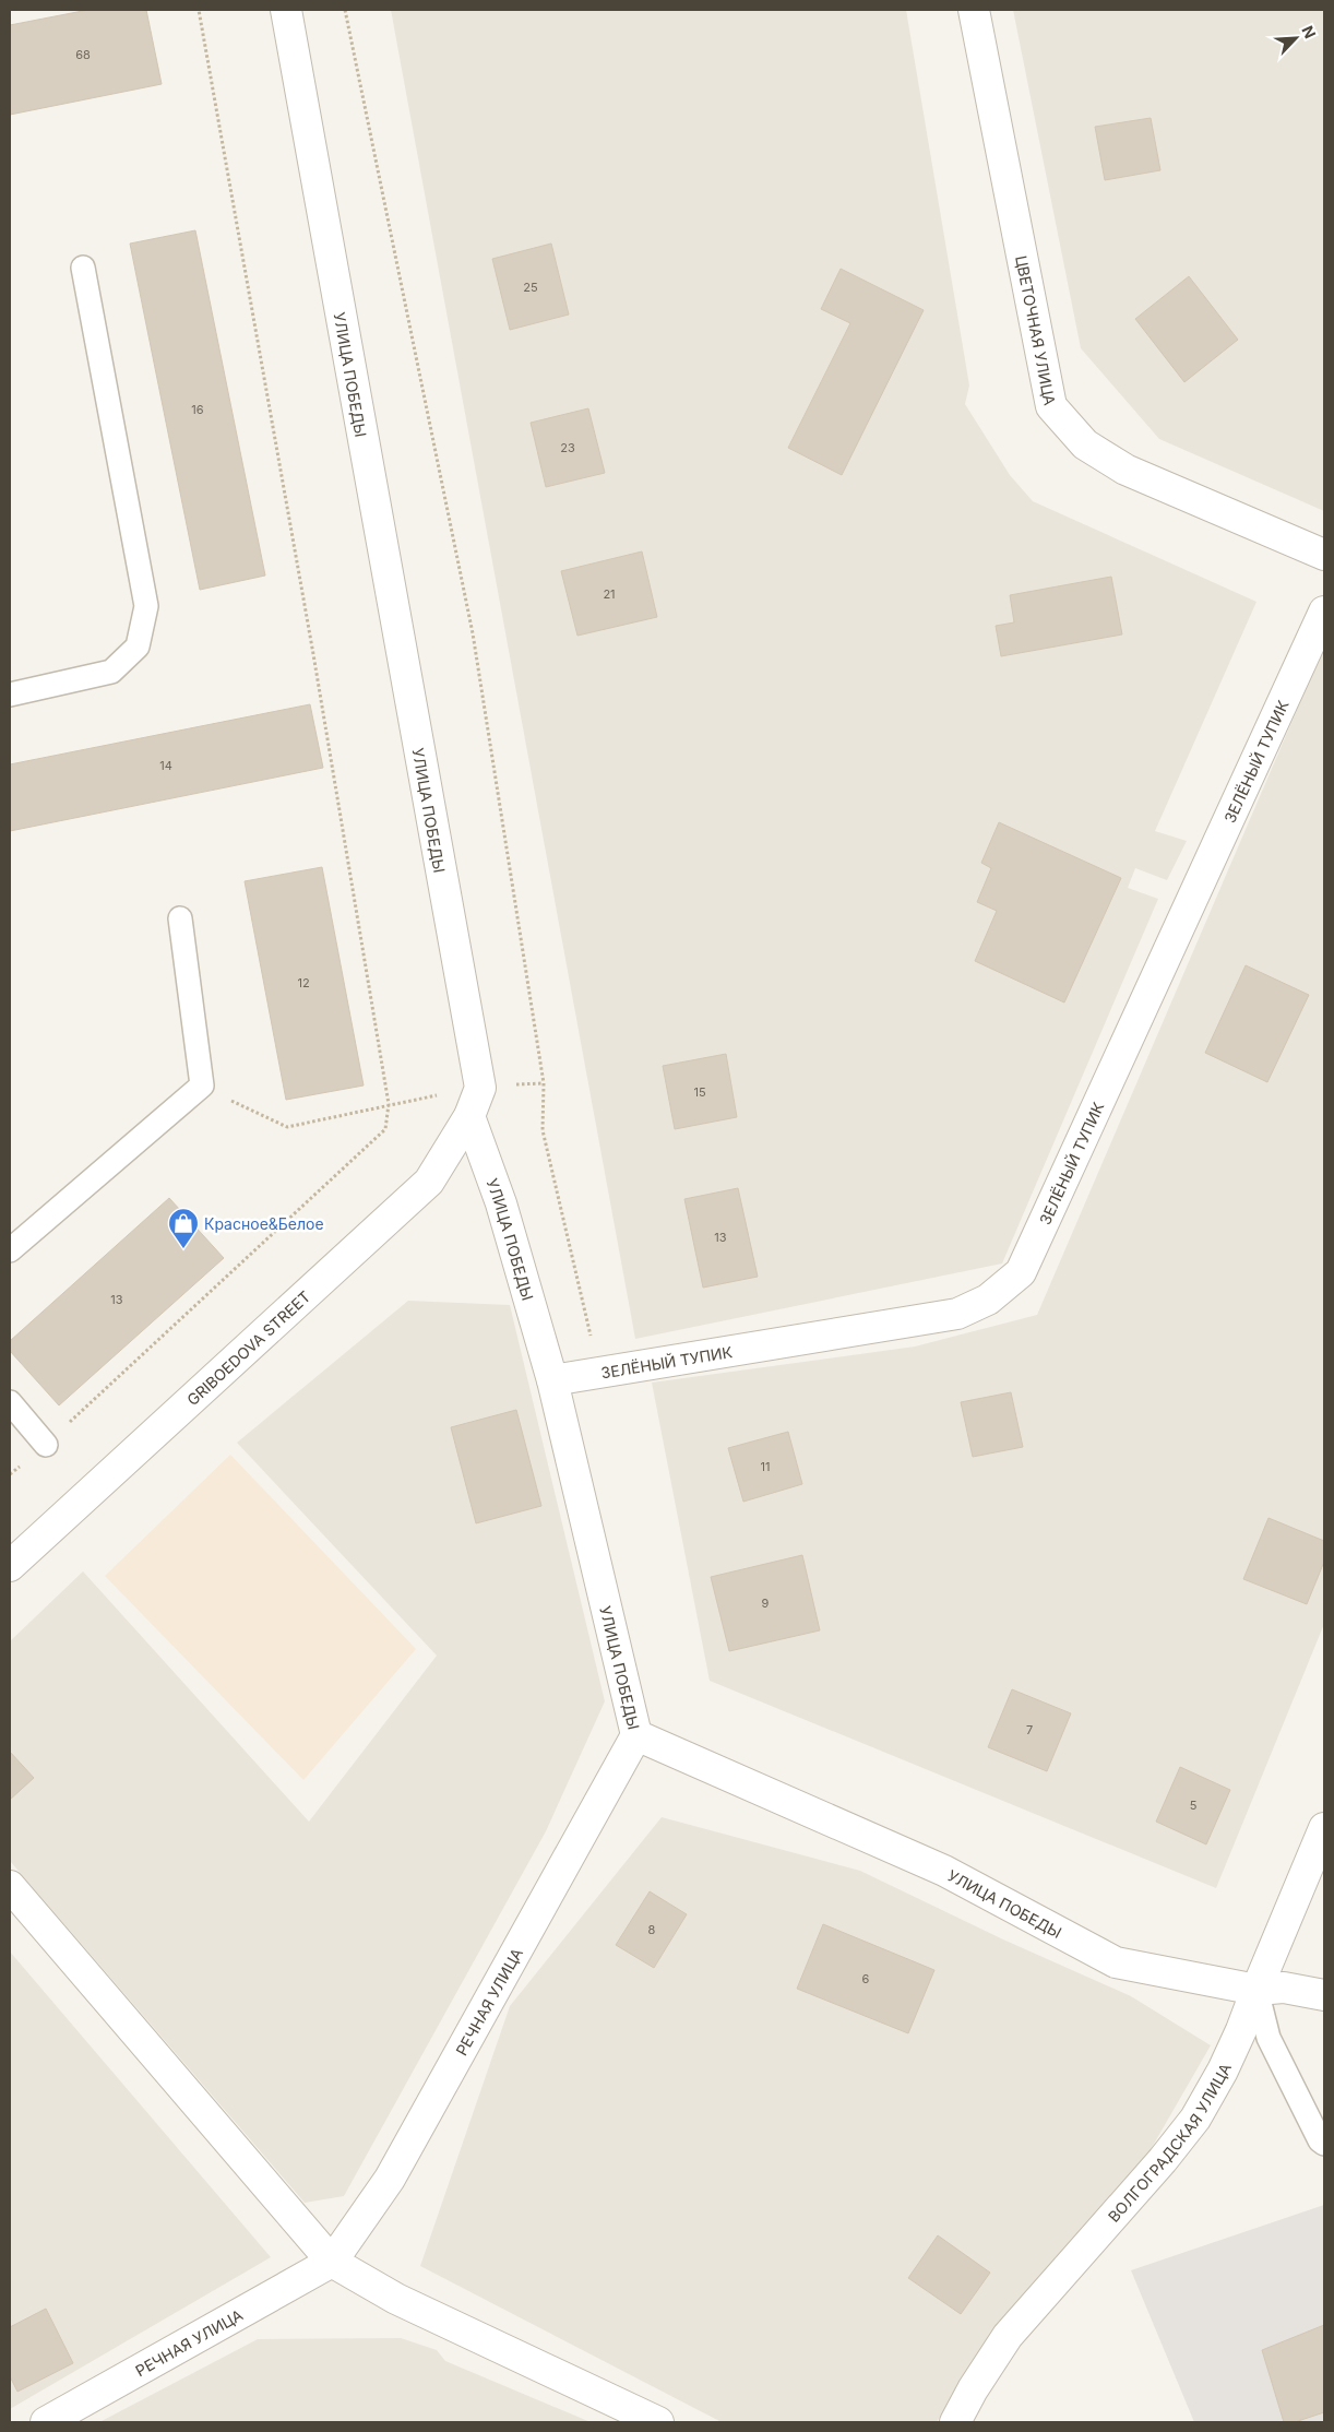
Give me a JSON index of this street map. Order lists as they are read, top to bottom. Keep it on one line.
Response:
{"streets":{"street":["ЦВЕТОЧНАЯ УЛИЦА","УЛИЦА ПОБЕДЫ","ЗЕЛЁНЫЙ ТУПИК","GRIBOEDOVA STREET","РЕЧНАЯ УЛИЦА","ВОЛГОГРАДСКАЯ УЛИЦА"]},"crossings":[["УЛИЦА ПОБЕДЫ","ЗЕЛЁНЫЙ ТУПИК"],["УЛИЦА ПОБЕДЫ","GRIBOEDOVA STREET"],["УЛИЦА ПОБЕДЫ","РЕЧНАЯ УЛИЦА"],["УЛИЦА ПОБЕДЫ","ВОЛГОГРАДСКАЯ УЛИЦА"]],"places":{"shop":["Красное&Белое"]},"house_numbers":["68","25","16","23","21","14","12","15","13","13","11","9","7","5","8","6"],"north":"top right"}
